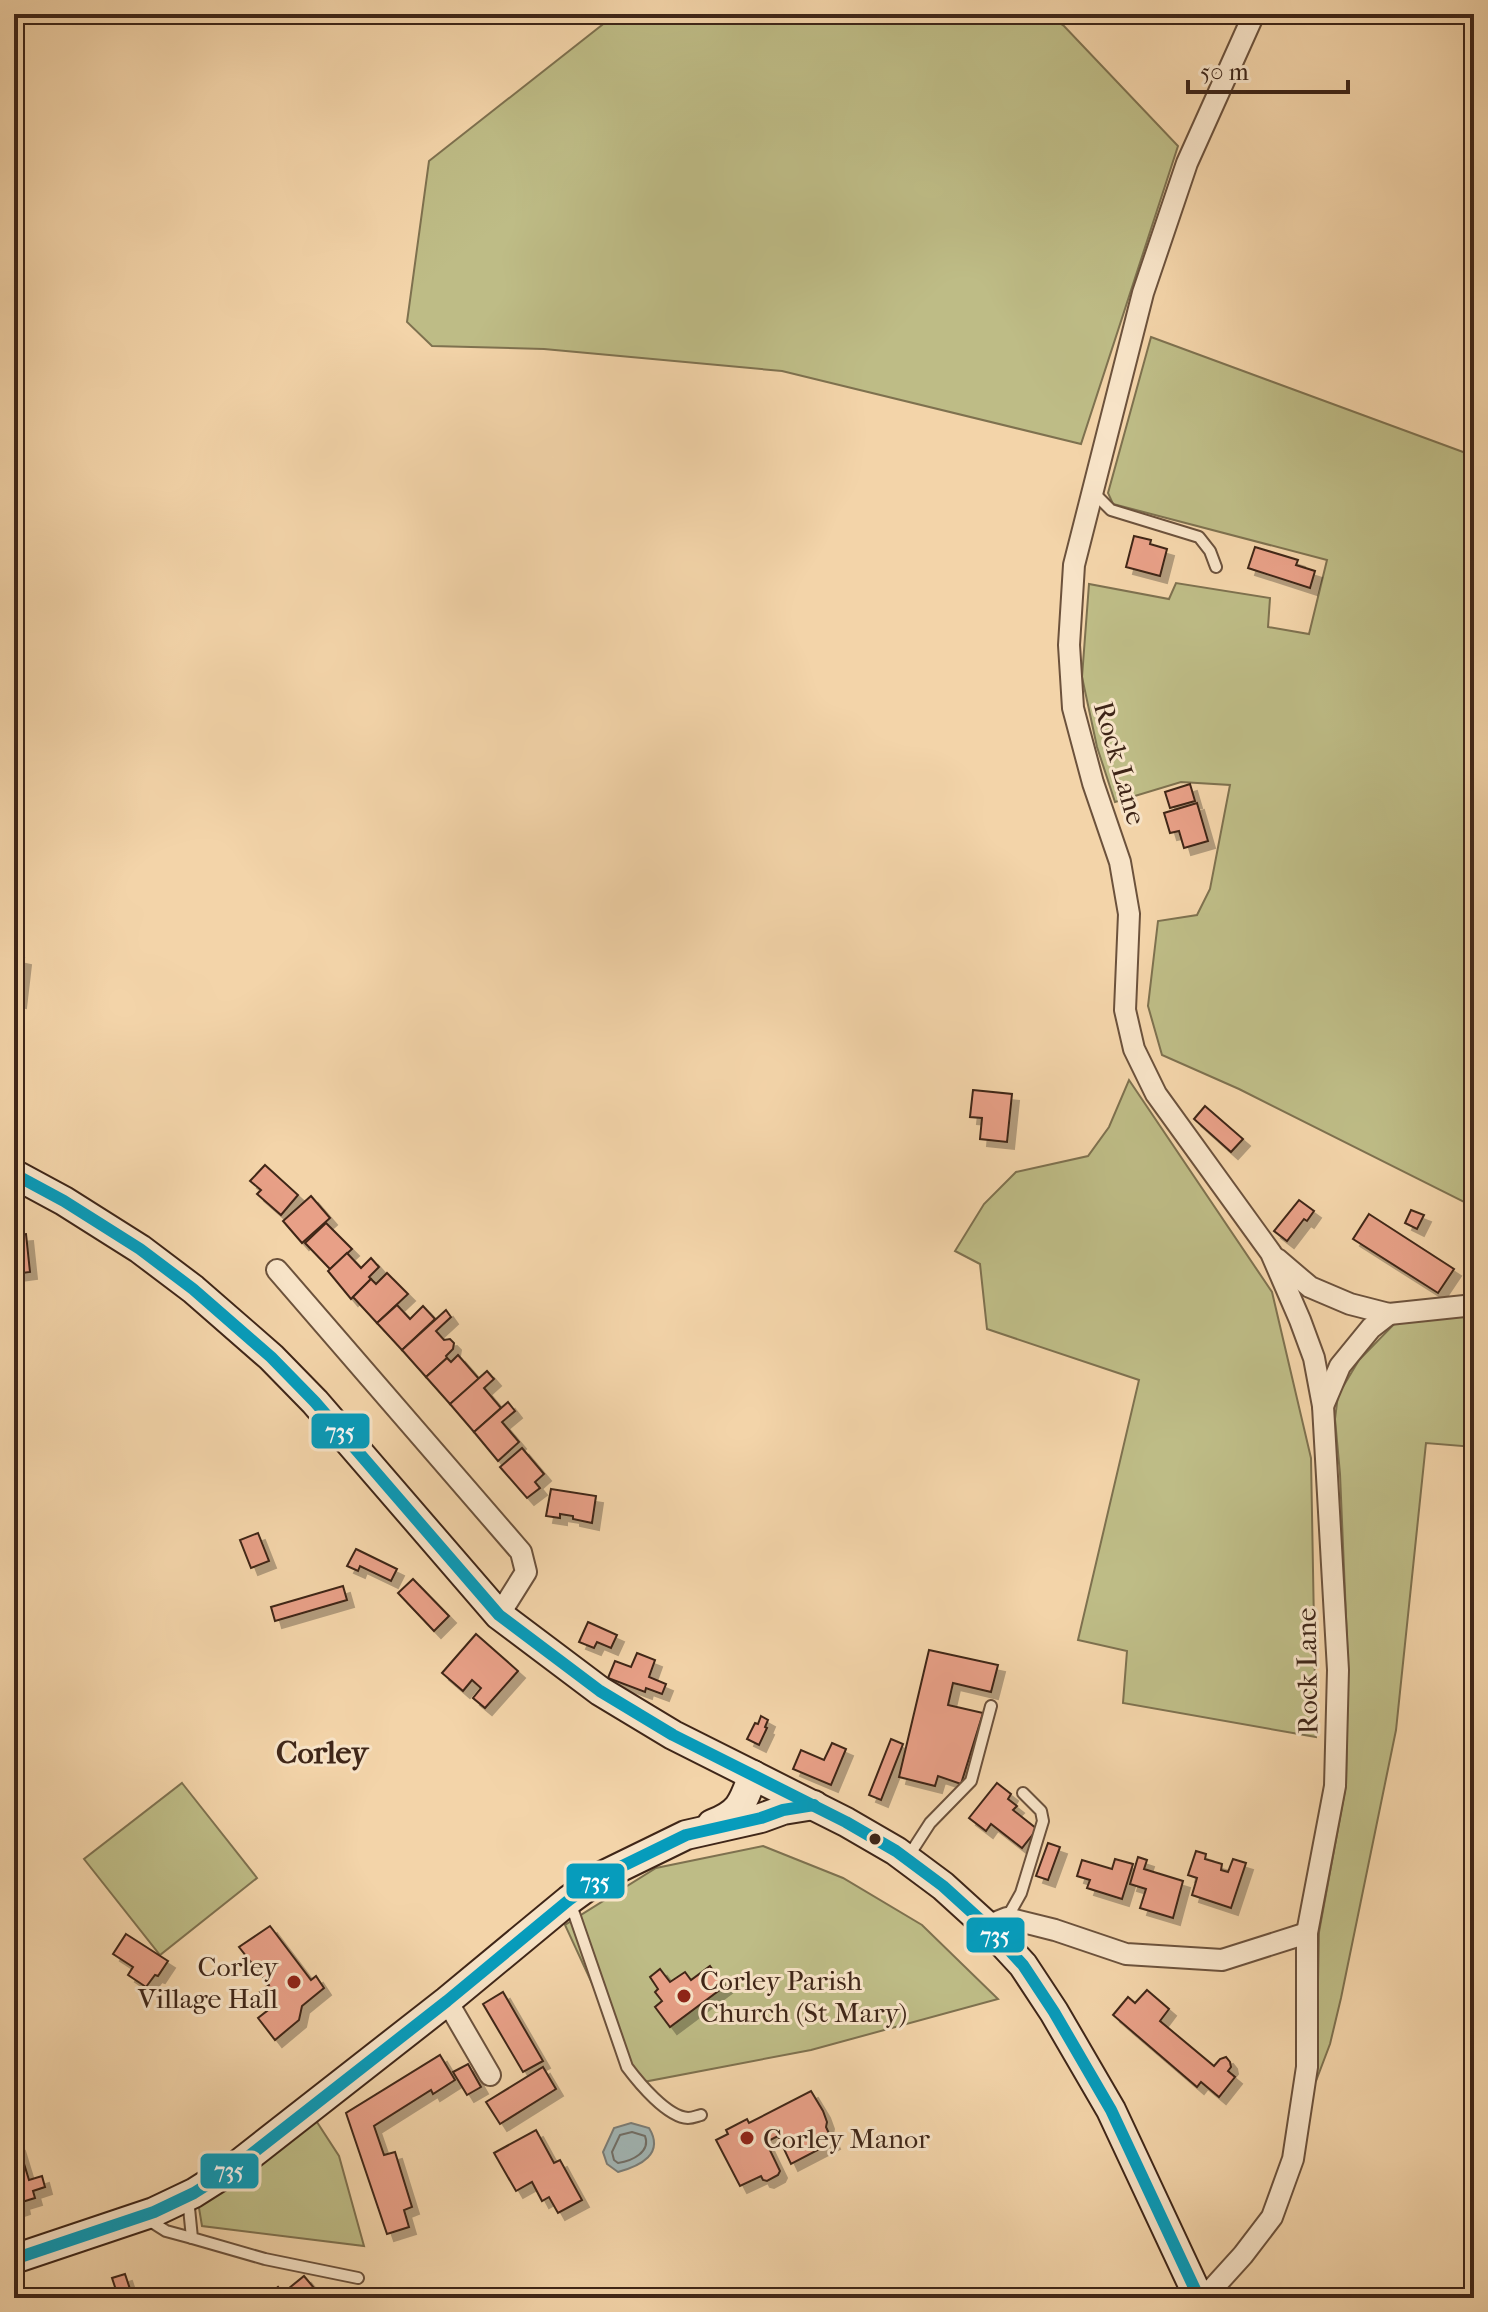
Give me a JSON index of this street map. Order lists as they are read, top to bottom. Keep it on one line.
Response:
{"streets":{"street":["Rock Lane"]},"districts":["Corley"],"places":["Corley Village Hall","Corley Parish Church (St Mary)","Corley Manor"],"lines":["transit line 735"],"scale_bar":"50 m"}
